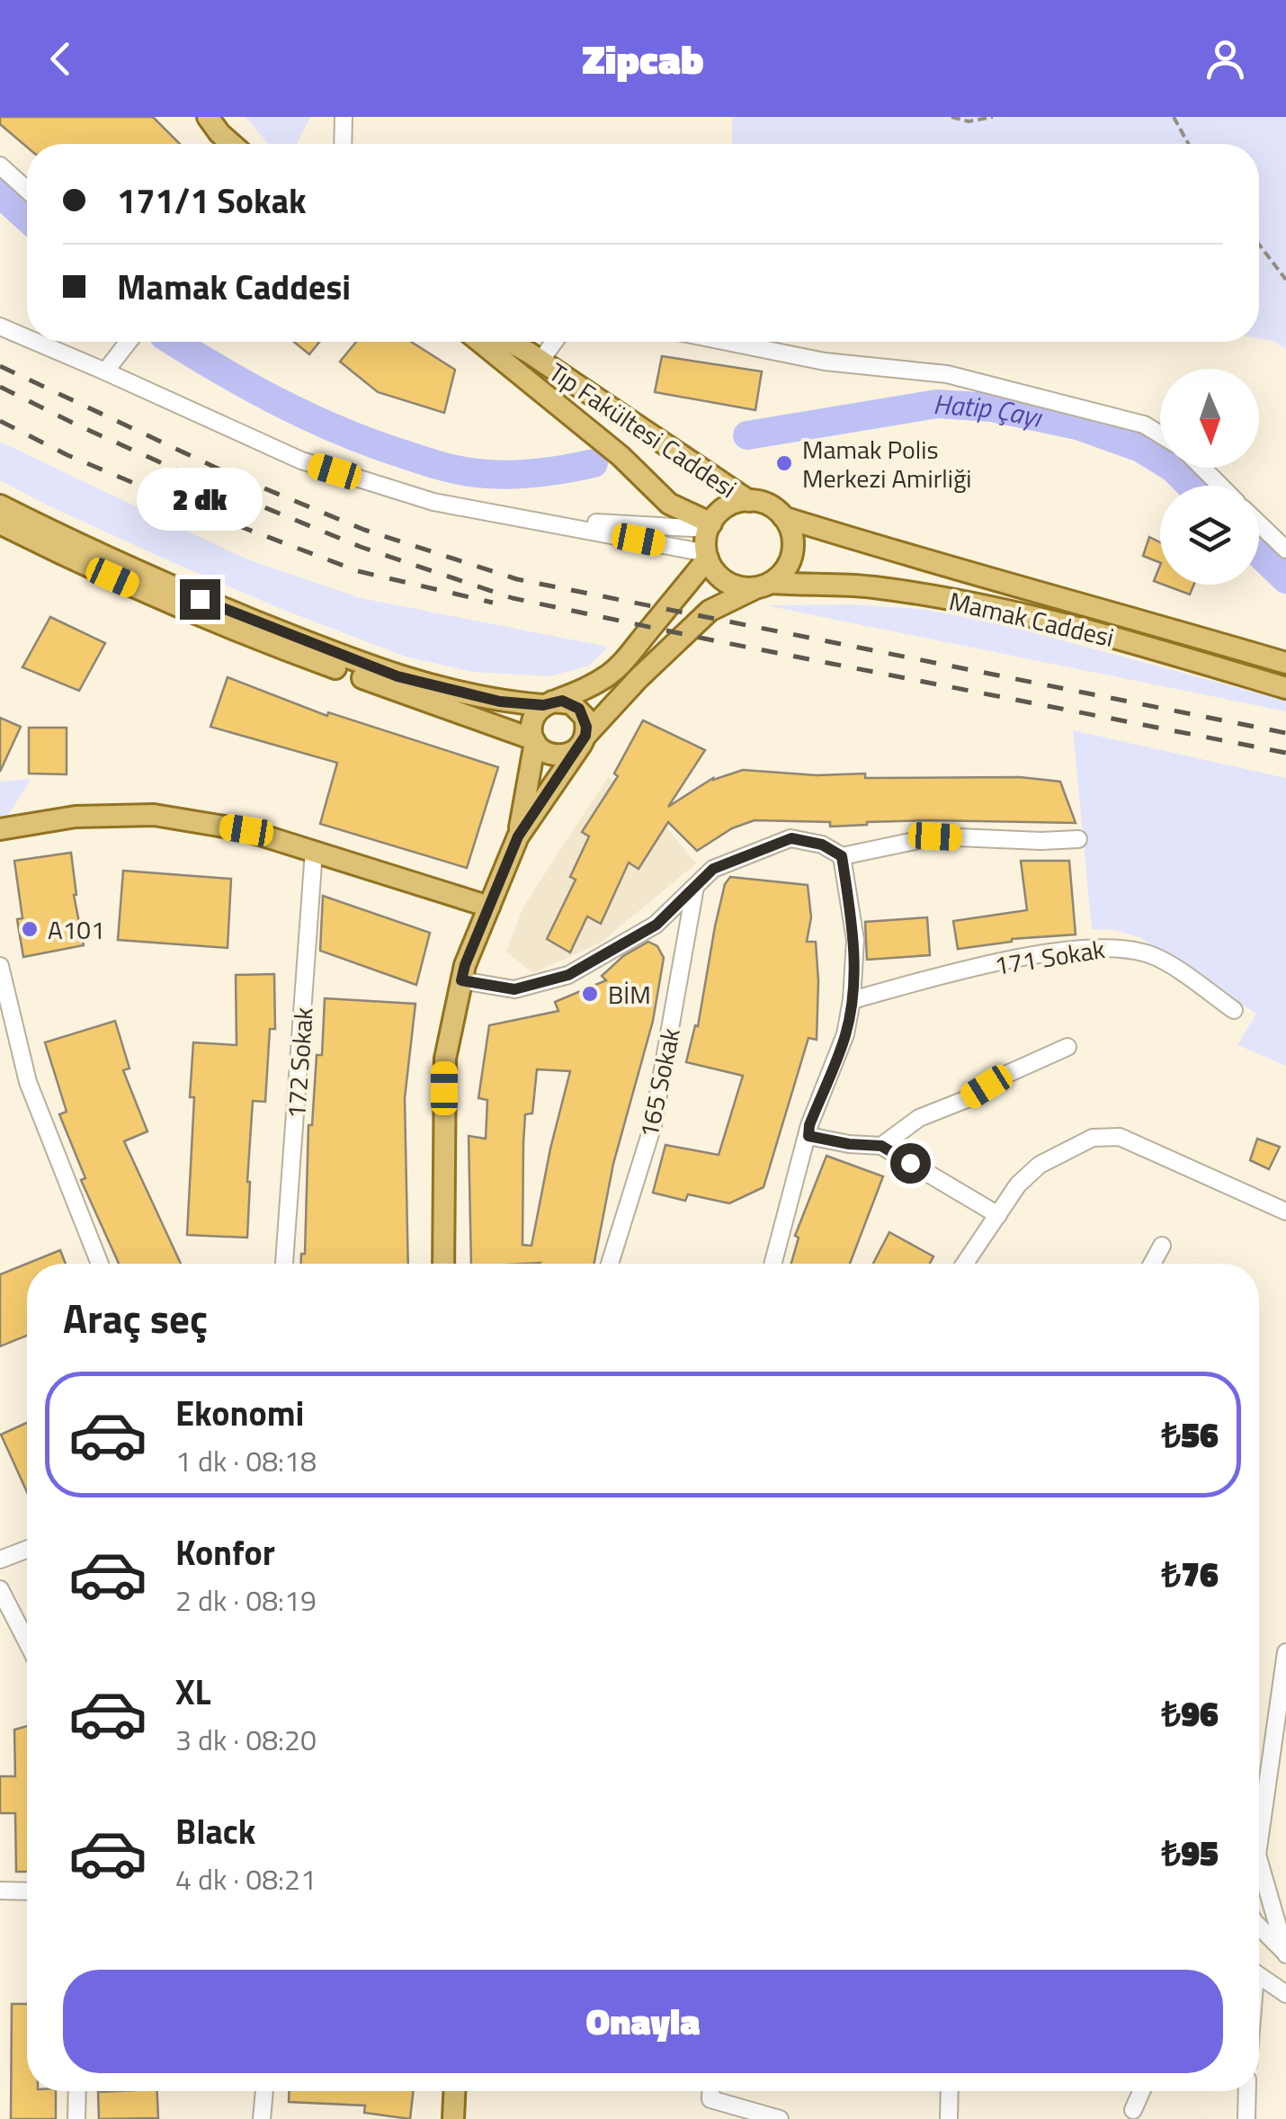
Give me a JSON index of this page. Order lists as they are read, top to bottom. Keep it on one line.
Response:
{"streets":{"main road":["Tıp Fakültesi Caddesi","Mamak Caddesi"],"street":["171 Sokak","172 Sokak","165 Sokak"]},"crossings":[["Tıp Fakültesi Caddesi","Mamak Caddesi"]],"water":["Hatip Çayı"],"places":["Mamak Polis Merkezi Amirliği","A101","BİM"],"north":"bottom","page":{"header":"Zipcab","banner":["171/1 Sokak","Mamak Caddesi"],"bubble":"2 dk","heading":"Araç seç","list":[{"name":"Ekonomi","note":"1 dk · 08:18","value":"₺56"},{"name":"Konfor","note":"2 dk · 08:19","value":"₺76"},{"name":"XL","note":"3 dk · 08:20","value":"₺96"},{"name":"Black","note":"4 dk · 08:21","value":"₺95"}],"buttons":"Onayla"}}
